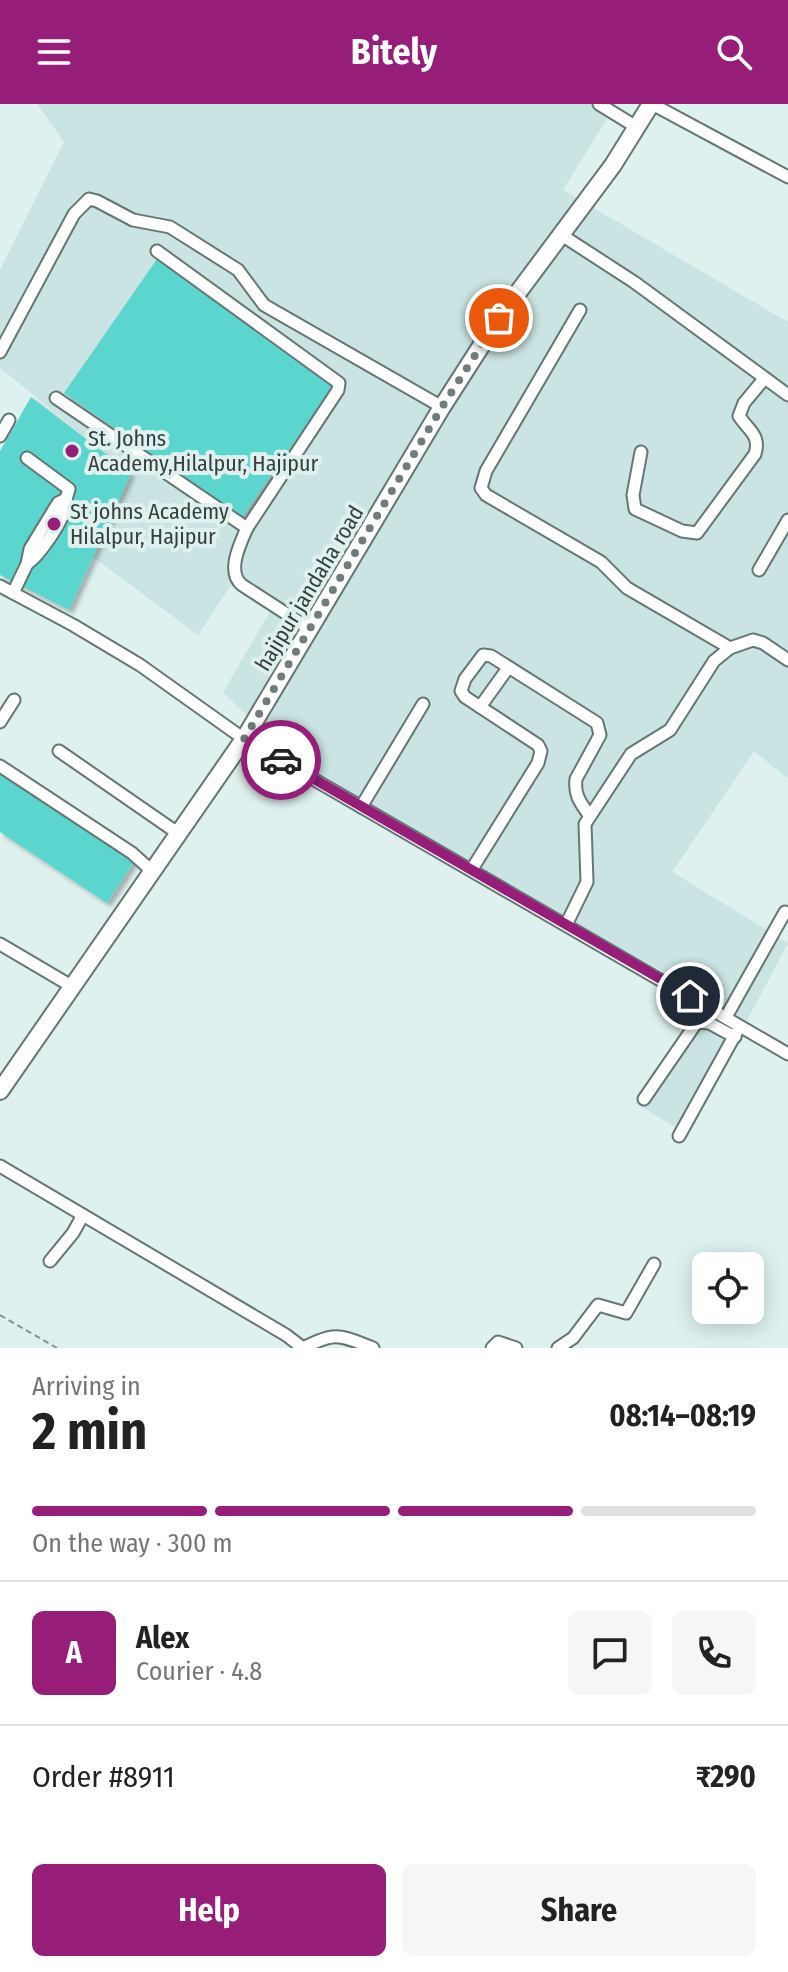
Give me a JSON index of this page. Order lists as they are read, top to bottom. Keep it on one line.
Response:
{"streets":{"highway":["hajipur jandaha road"]},"places":["St. Johns Academy,Hilalpur, Hajipur","St johns Academy Hilalpur, Hajipur"],"page":{"header":"Bitely","heading":["2 min","Arriving in","08:14–08:19"],"panel":["Alex","Courier · 4.8","Order #8911","₹290"],"bar":"On the way · 300 m","round":"A","buttons":["Help","Share"]}}
